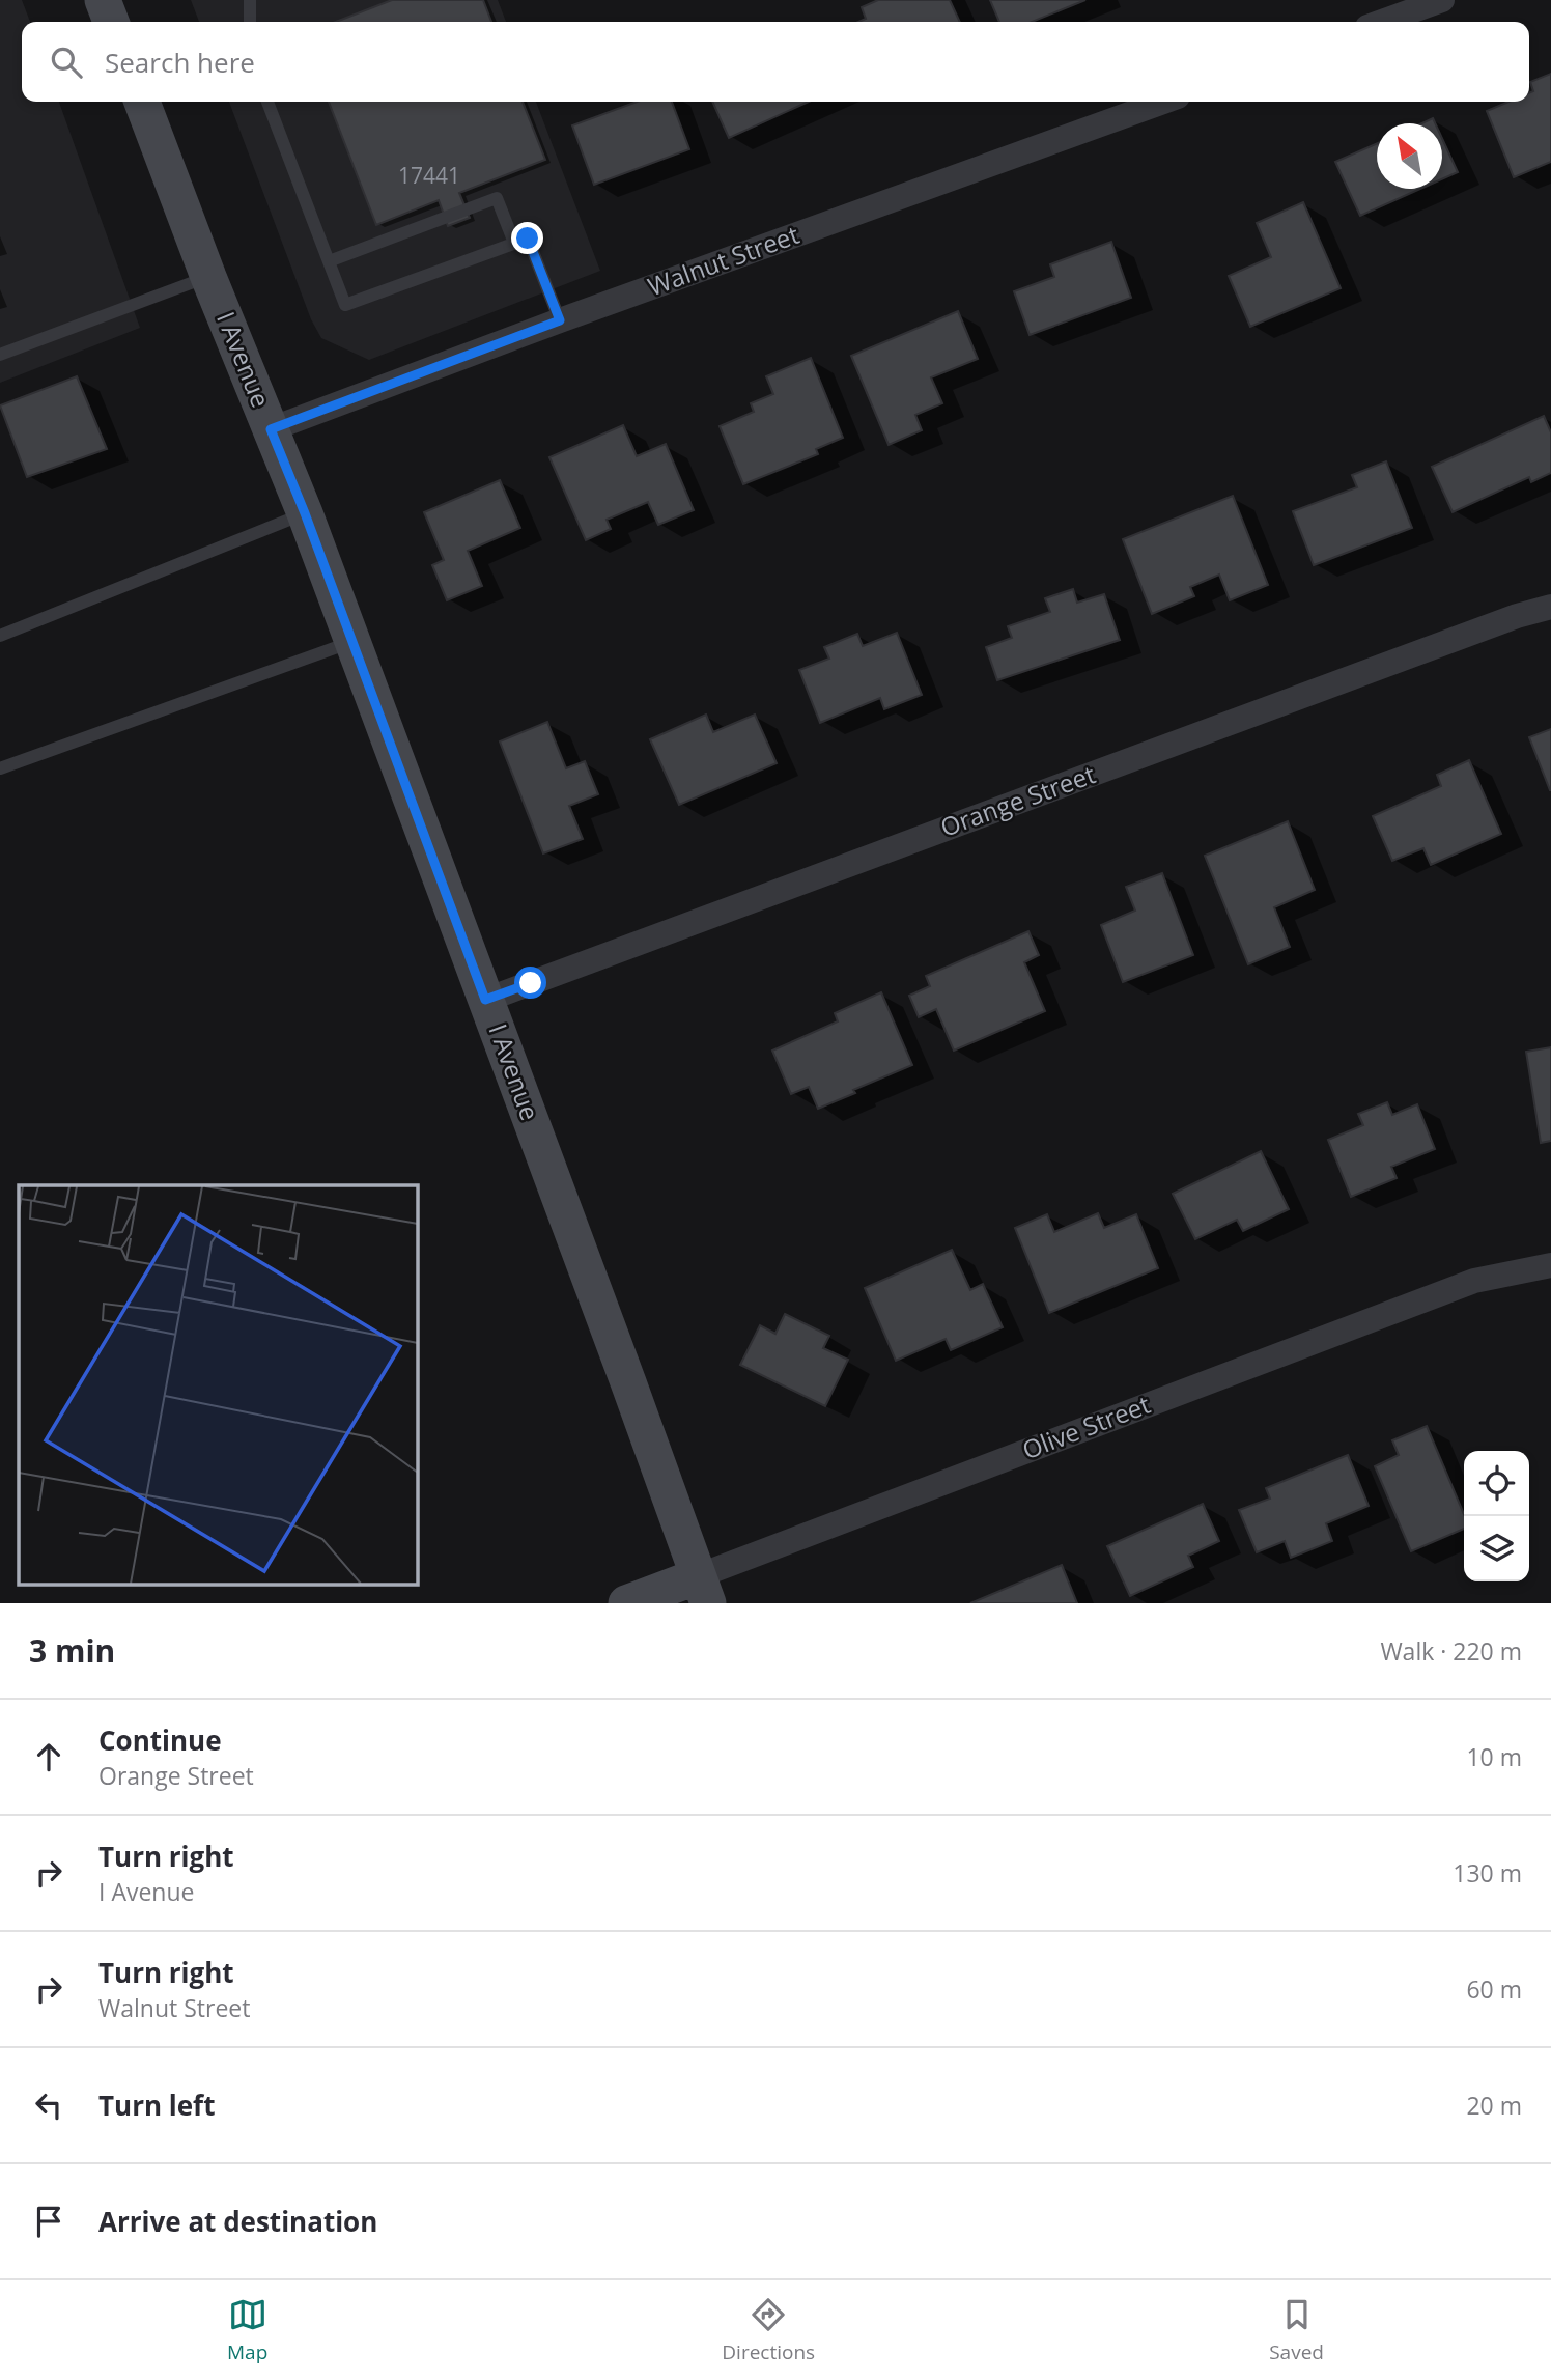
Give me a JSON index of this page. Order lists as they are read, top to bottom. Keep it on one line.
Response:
{"streets":{"main road":["I Avenue","Olive Street"],"street":["Walnut Street","Orange Street"]},"crossings":[["Walnut Street","I Avenue"],["I Avenue","Orange Street"],["I Avenue","Olive Street"]],"house_numbers":["17441"],"north":"top left","page":{"search":"Search here","heading":["3 min","Walk · 220 m"],"list":[["Continue","Orange Street","10 m"],["Turn right","I Avenue","130 m"],["Turn right","Walnut Street","60 m"],["Turn left","20 m"],"Arrive at destination"],"nav":["Map","Directions","Saved"]}}
